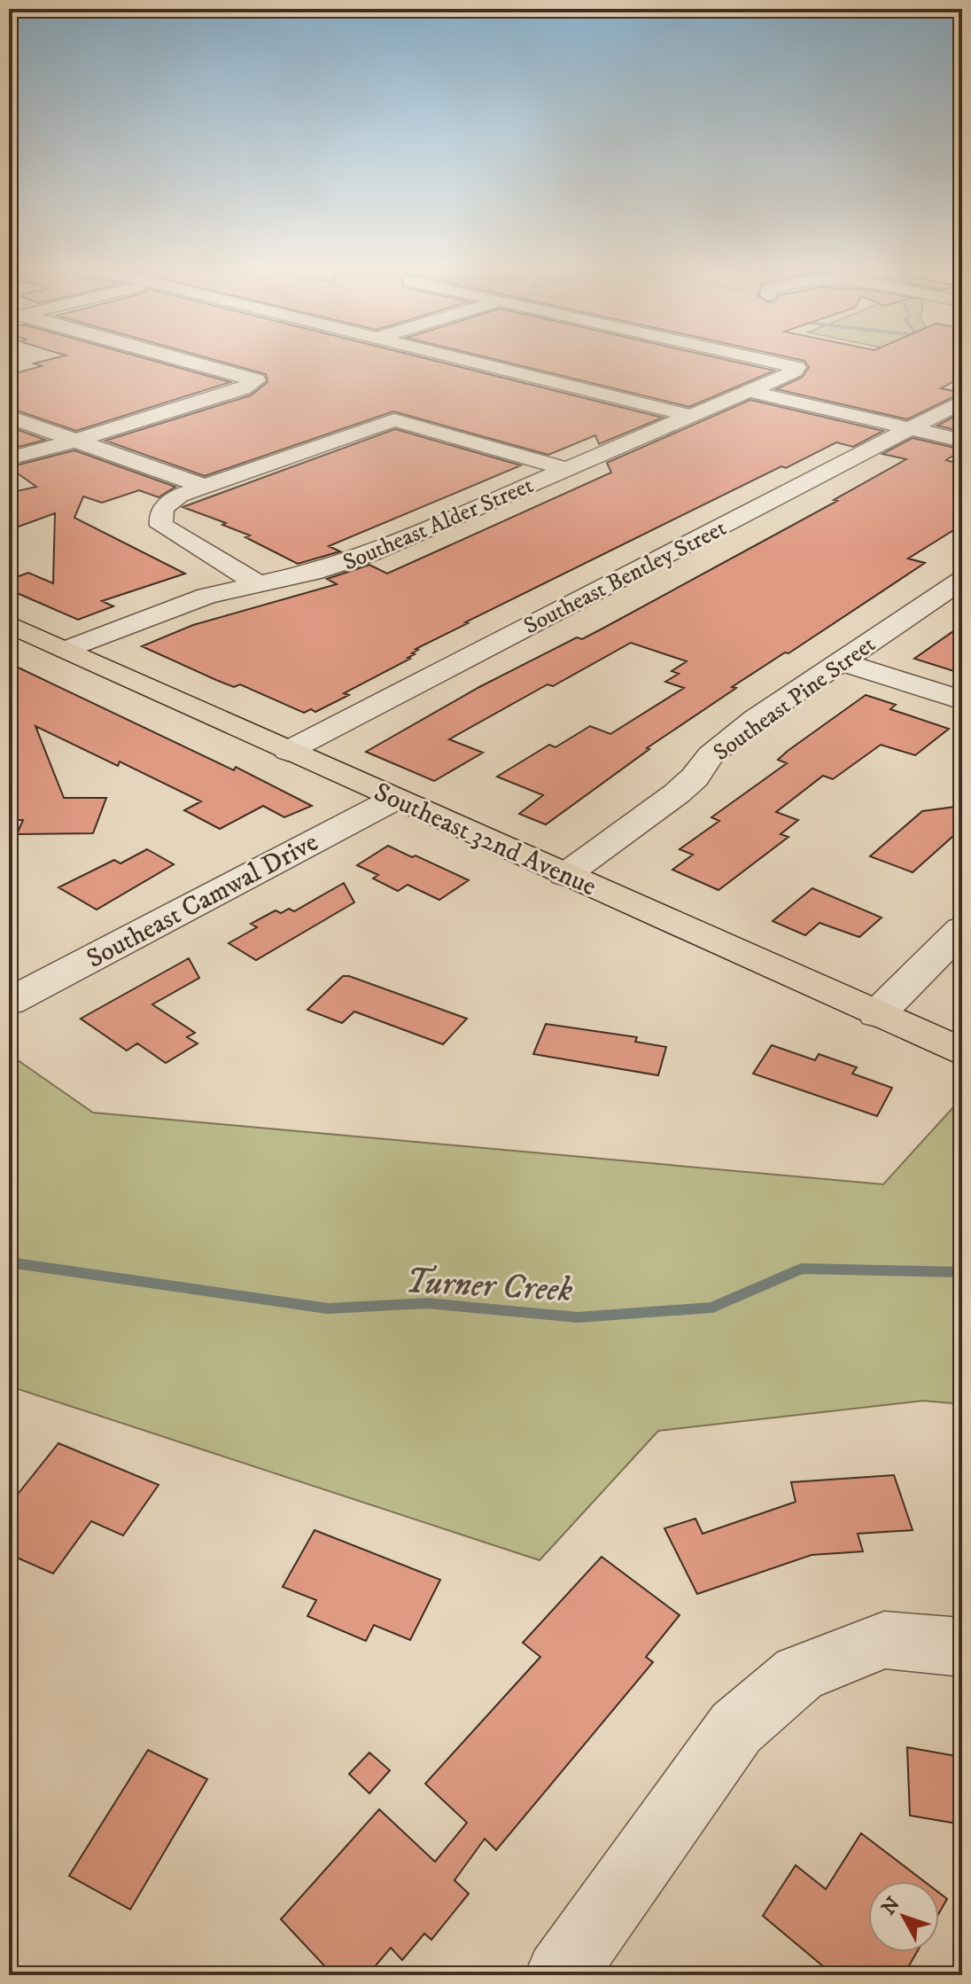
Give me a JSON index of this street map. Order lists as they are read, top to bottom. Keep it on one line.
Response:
{"streets":{"main road":["Southeast 32nd Avenue"],"street":["Southeast Alder Street","Southeast Bentley Street","Southeast Pine Street","Southeast Camwal Drive"]},"crossings":[["Southeast Alder Street","Southeast 32nd Avenue"],["Southeast Bentley Street","Southeast 32nd Avenue"],["Southeast Pine Street","Southeast 32nd Avenue"],["Southeast 32nd Avenue","Southeast Camwal Drive"]],"water":["Turner Creek"],"north":"top left"}
